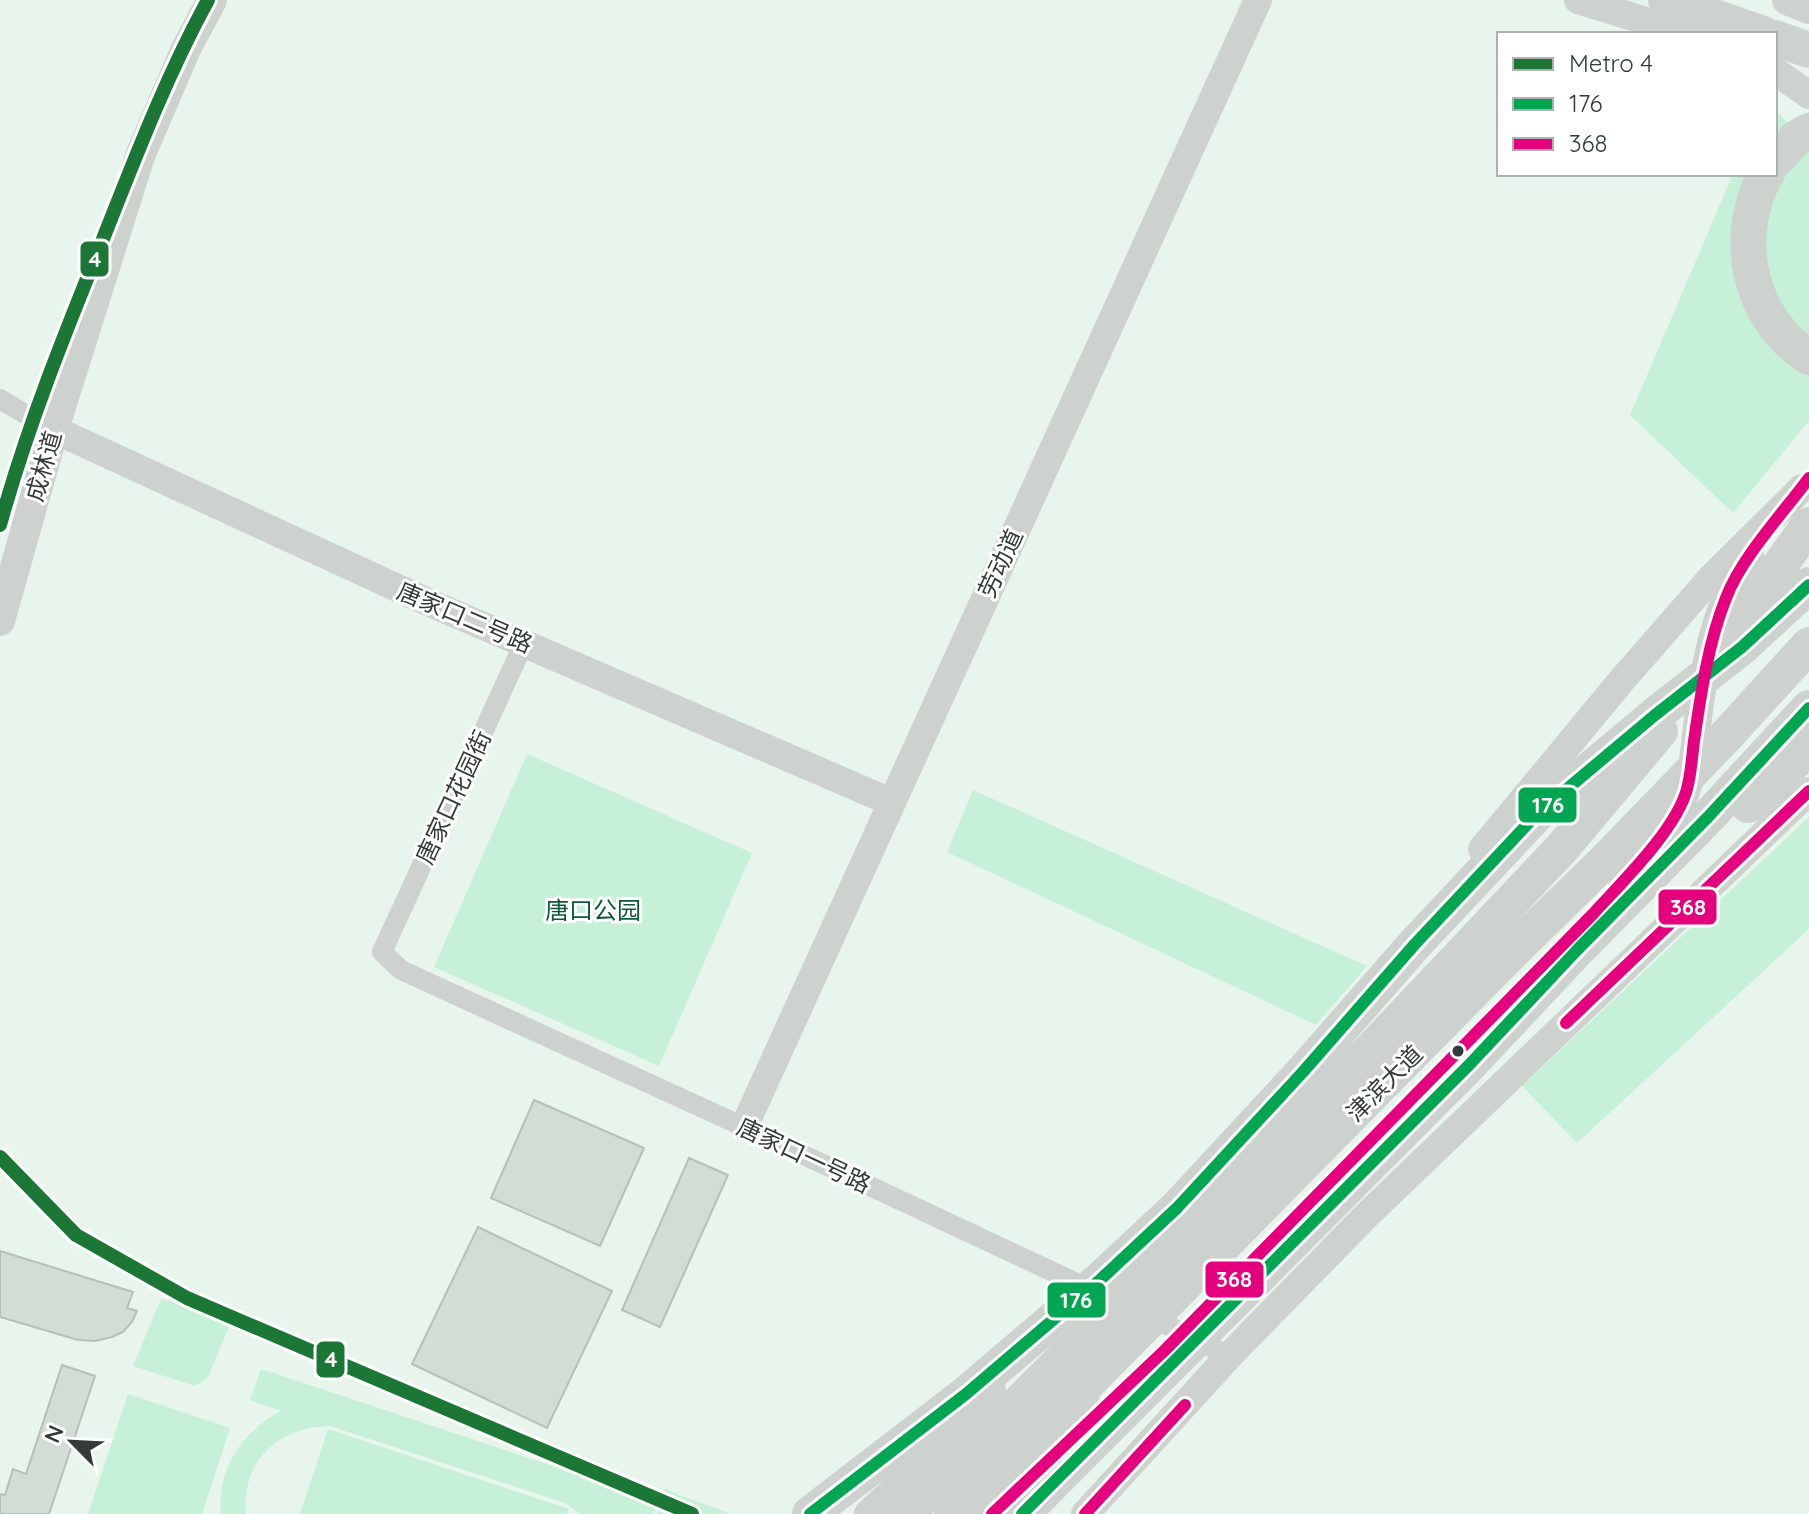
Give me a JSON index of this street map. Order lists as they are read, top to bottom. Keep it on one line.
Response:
{"streets":{"highway":["津滨大道"],"main road":["成林道"],"street":["劳动道","唐家口二号路","唐家口花园街","唐家口一号路"]},"crossings":[["成林道","唐家口二号路"],["劳动道","唐家口二号路"],["劳动道","唐家口一号路"],["唐家口二号路","唐家口花园街"],["唐家口花园街","唐家口一号路"]],"parks":["唐口公园"],"lines":["metro line 4","transit line 368","transit line 176"],"legend":["Metro 4","176","368"],"north":"top left"}
